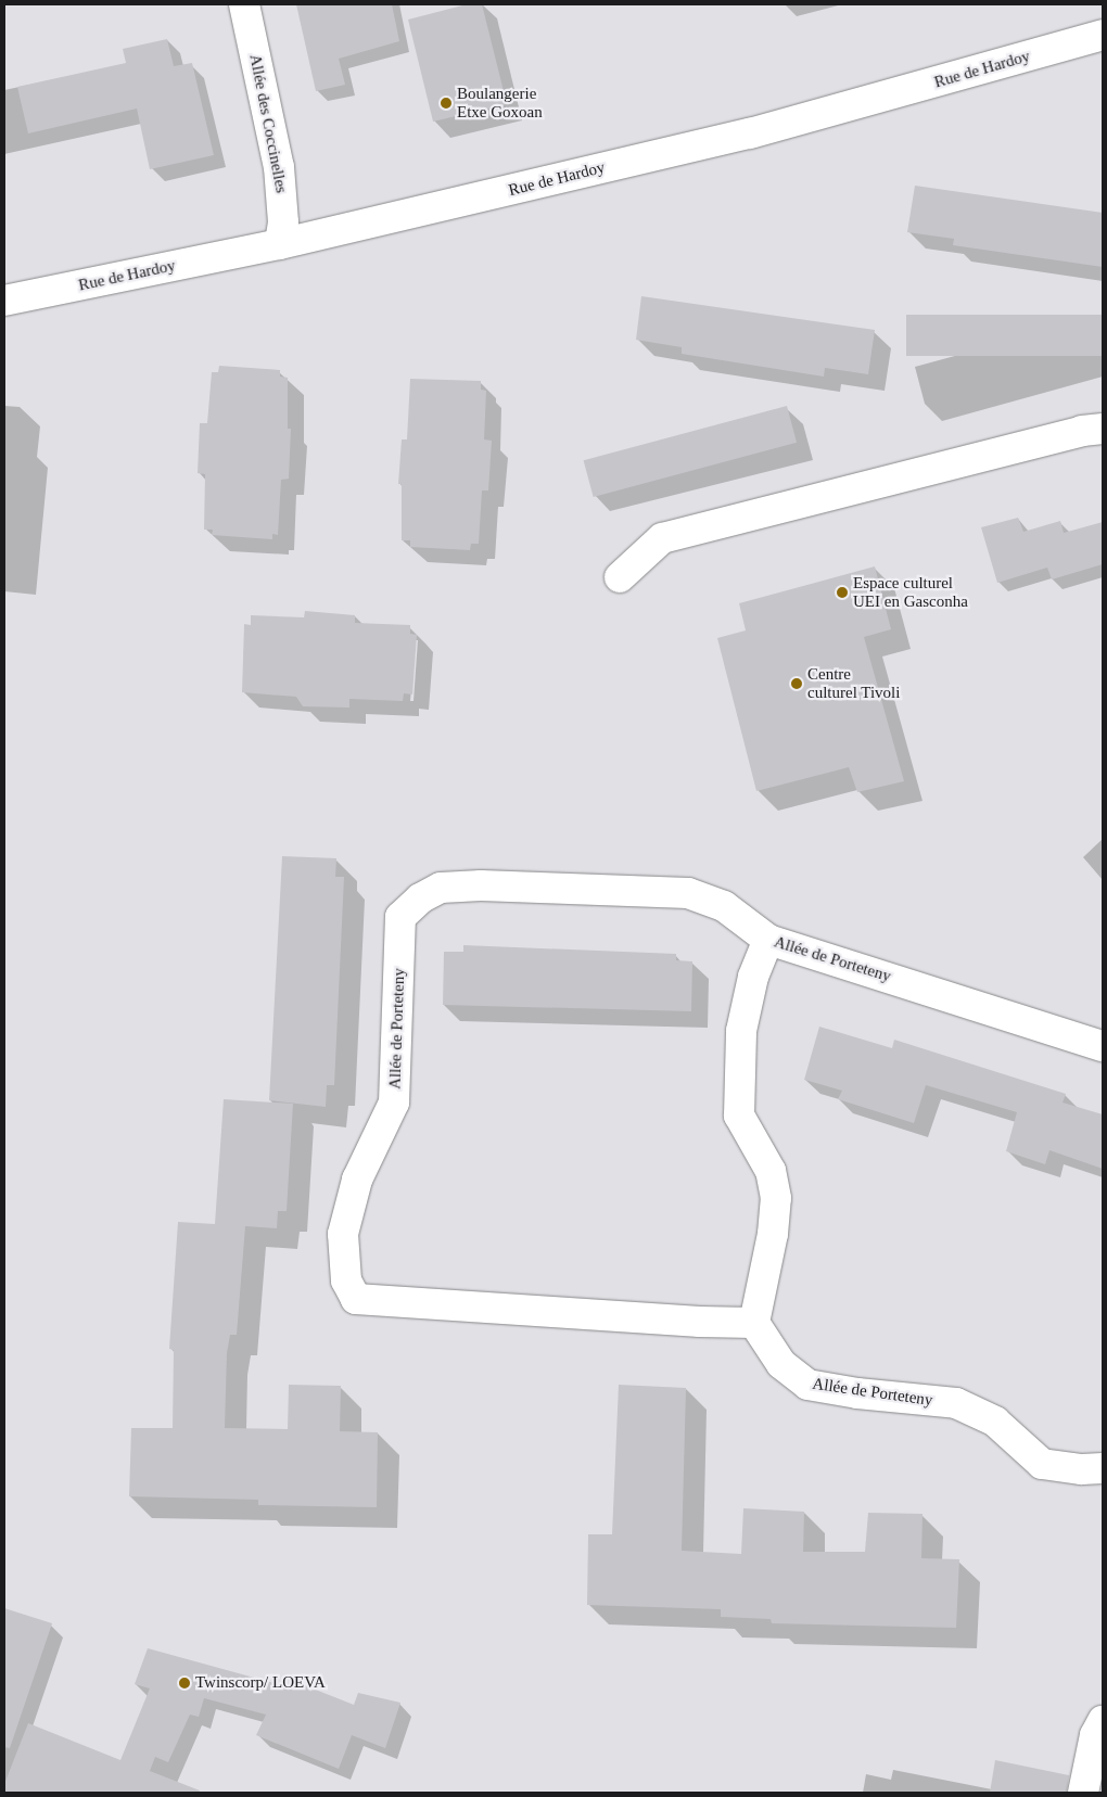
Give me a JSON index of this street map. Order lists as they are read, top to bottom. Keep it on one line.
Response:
{"streets":{"street":["Rue de Hardoy","Allée des Coccinelles","Allée de Porteteny"]},"crossings":[["Rue de Hardoy","Allée des Coccinelles"]],"places":["Boulangerie Etxe Goxoan","Espace culturel UEI en Gasconha","Centre culturel Tivoli","Twinscorp/ LOEVA"]}
